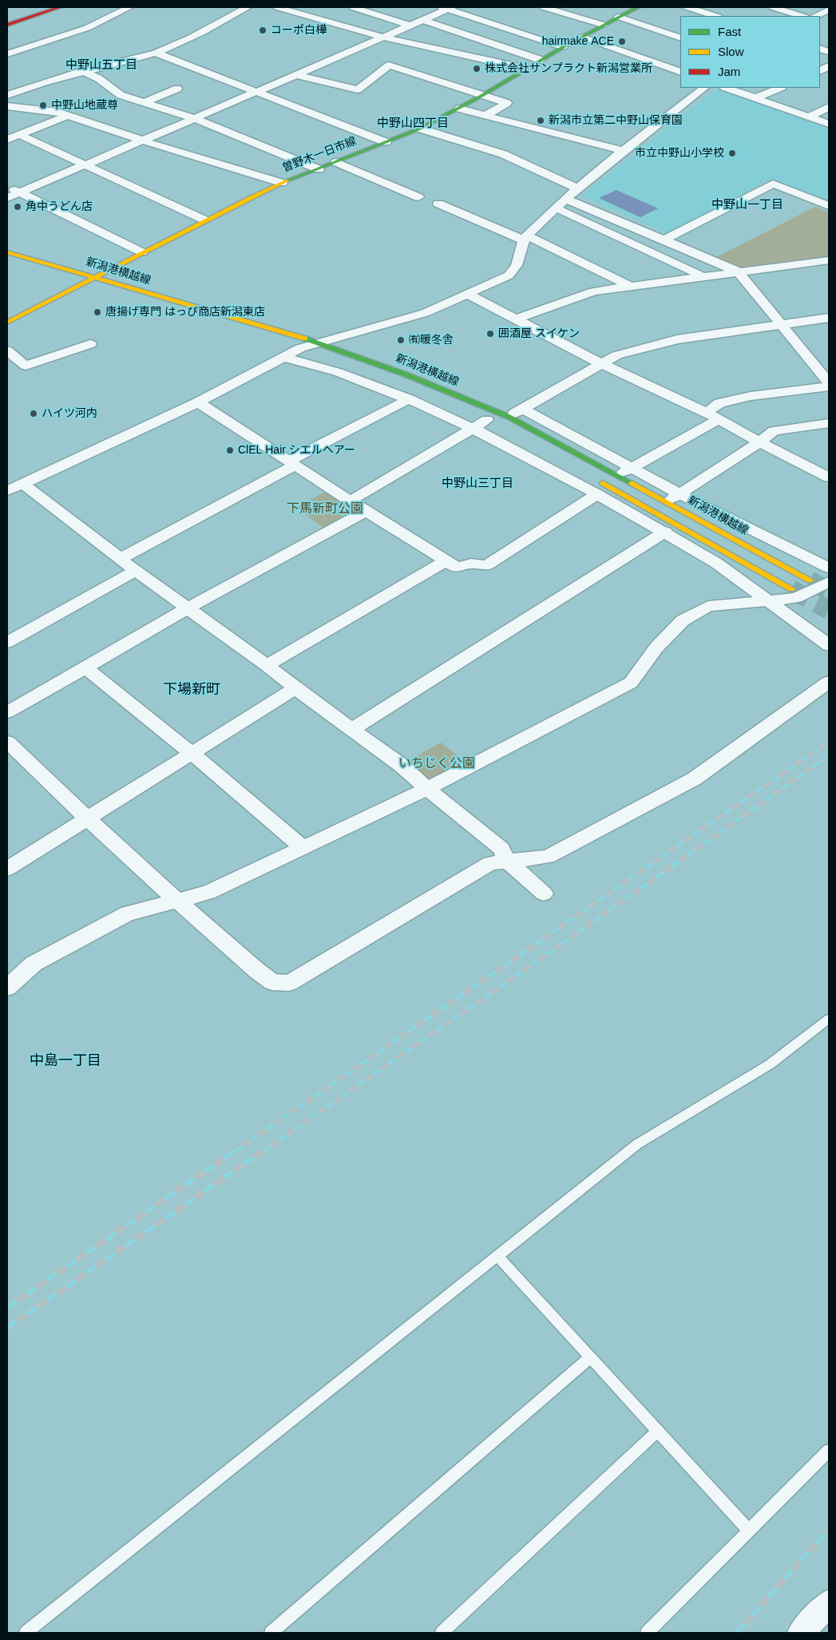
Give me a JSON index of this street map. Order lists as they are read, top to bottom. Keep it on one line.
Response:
{"streets":{"main road":["曽野木一日市線","新潟港横越線"]},"crossings":[["曽野木一日市線","新潟港横越線"]],"districts":["中野山五丁目","中野山四丁目","中野山一丁目","中野山三丁目","下場新町","中島一丁目"],"parks":["下馬新町公園","いちじく公園"],"places":["コーポ白樺","hairmake ACE","株式会社サンプラクト新潟営業所","中野山地蔵尊","新潟市立第二中野山保育園","市立中野山小学校","角中うどん店","唐揚げ専門 はっぴ商店新潟東店","囲酒屋 スイケン","㈲暖冬舎","ハイツ河内","ClEL Hair シエルヘアー"],"legend":["Fast","Slow","Jam"]}
